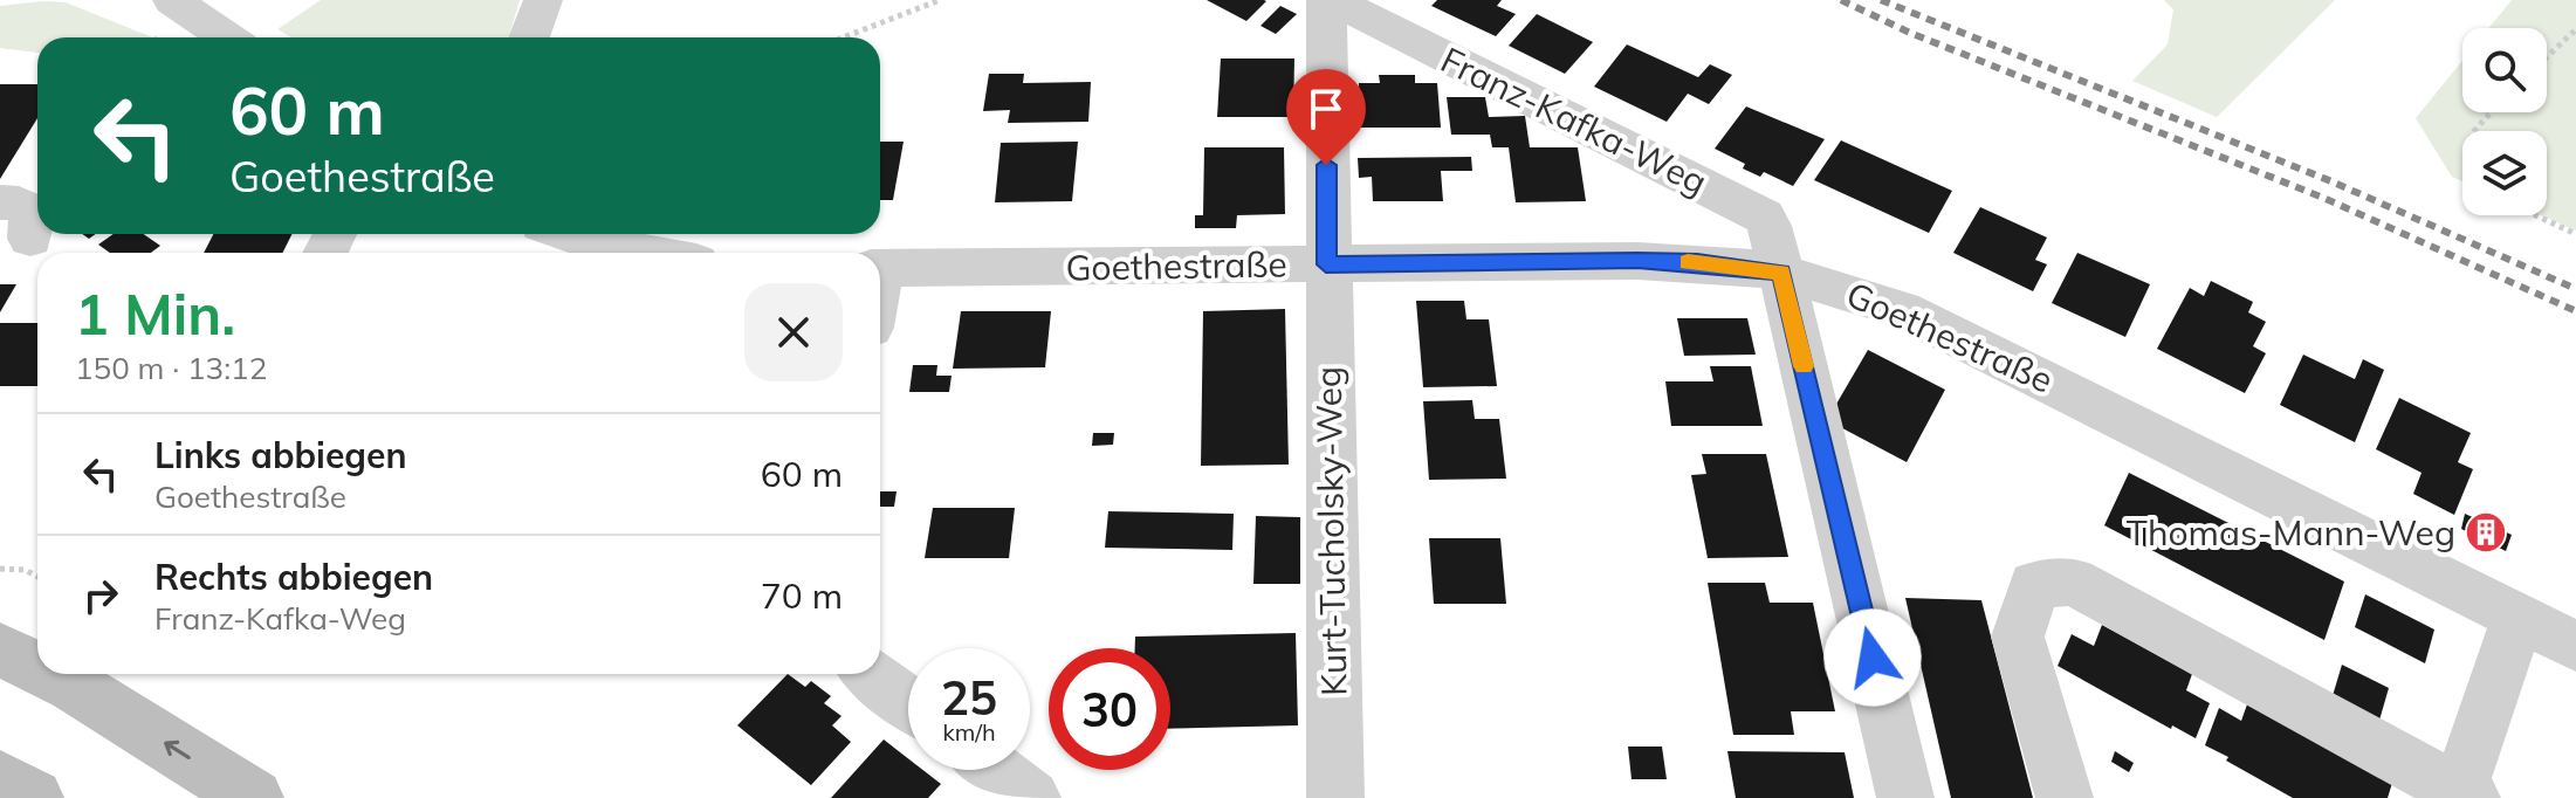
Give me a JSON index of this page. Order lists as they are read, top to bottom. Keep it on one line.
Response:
{"streets":{"street":["Franz-Kafka-Weg","Goethestraße","Kurt-Tucholsky-Weg"]},"crossings":[["Franz-Kafka-Weg","Goethestraße"],["Franz-Kafka-Weg","Kurt-Tucholsky-Weg"],["Goethestraße","Kurt-Tucholsky-Weg"]],"places":{"building":["Thomas-Mann-Weg"]},"page":{"turn":["60 m","Goethestraße"],"heading":["1 Min.","150 m · 13:12"],"list":[{"name":"Links abbiegen","note":"Goethestraße","value":"60 m"},{"name":"Rechts abbiegen","note":"Franz-Kafka-Weg","value":"70 m"}],"speed":"25 km/h","limit":"30"}}
